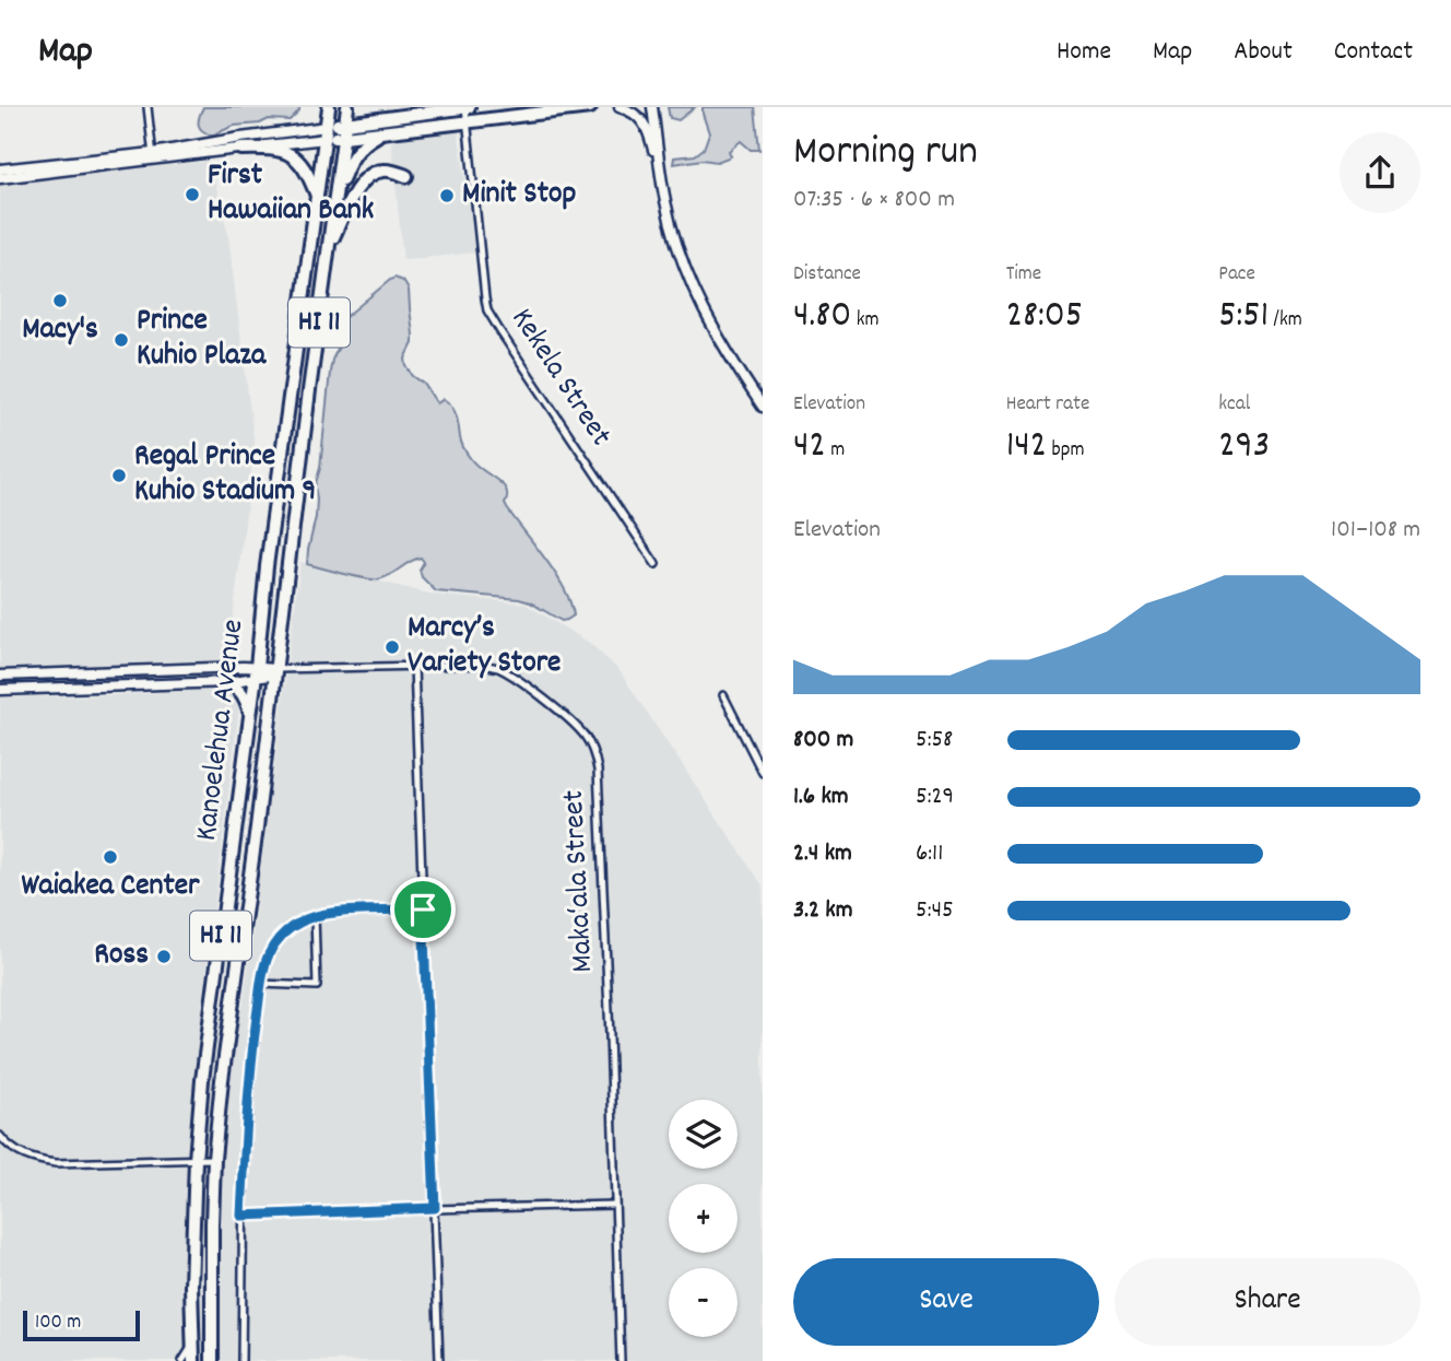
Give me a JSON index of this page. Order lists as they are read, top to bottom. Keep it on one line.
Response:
{"streets":{"highway":["HI 11","Kanoelehua Avenue"],"street":["Kekela Street","Maka‘ala Street"]},"crossings":[["Kanoelehua Avenue","Maka‘ala Street"]],"places":["First Hawaiian Bank","Minit Stop","Macy's","Prince Kuhio Plaza","Regal Prince Kuhio Stadium 9","Marcy’s Variety Store","Waiakea Center","Ross"],"scale_bar":"100 m","page":{"header":"Map","nav":["Home","Map","About","Contact"],"heading":["Morning run","07:35 · 6 × 800 m"],"stats":[["Distance","4.80 km"],["Time","28:05"],["Pace","5:51 /km"],["Elevation","42 m"],["Heart rate","142 bpm"],["kcal","293"]],"chart":["Elevation","101–108 m"],"list":[{"name":"800 m","note":"5:58"},{"name":"1.6 km","note":"5:29"},{"name":"2.4 km","note":"6:11"},{"name":"3.2 km","note":"5:45"}],"map_buttons":["+","−"],"buttons":["Save","Share"],"scale":"100 m"}}
